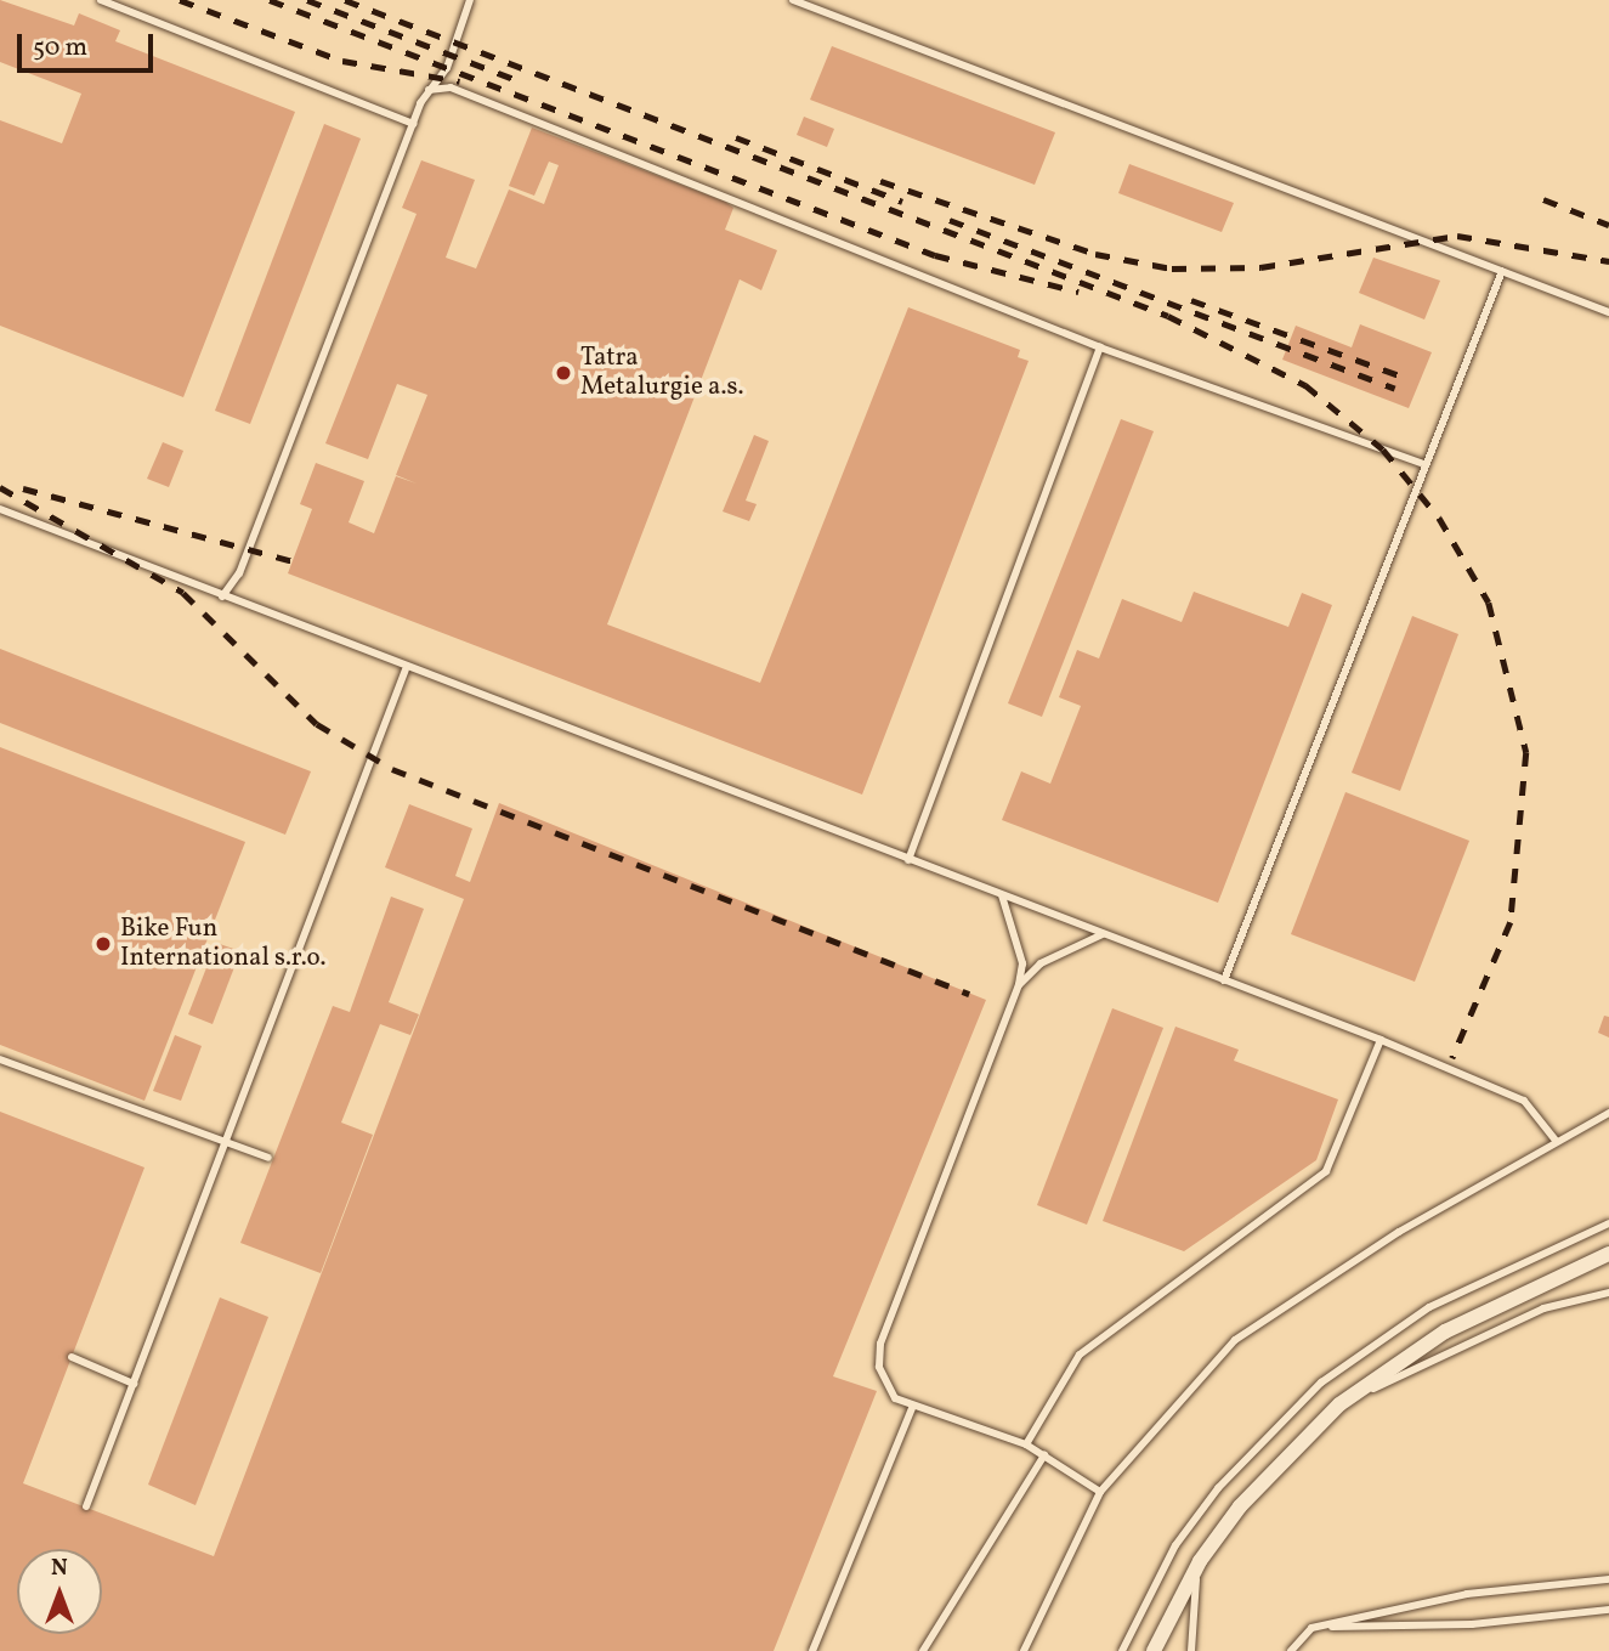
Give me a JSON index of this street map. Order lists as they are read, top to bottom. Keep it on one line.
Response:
{"places":["Tatra Metalurgie a.s.","Bike Fun International s.r.o."],"scale_bar":"50 m","north":"top"}
